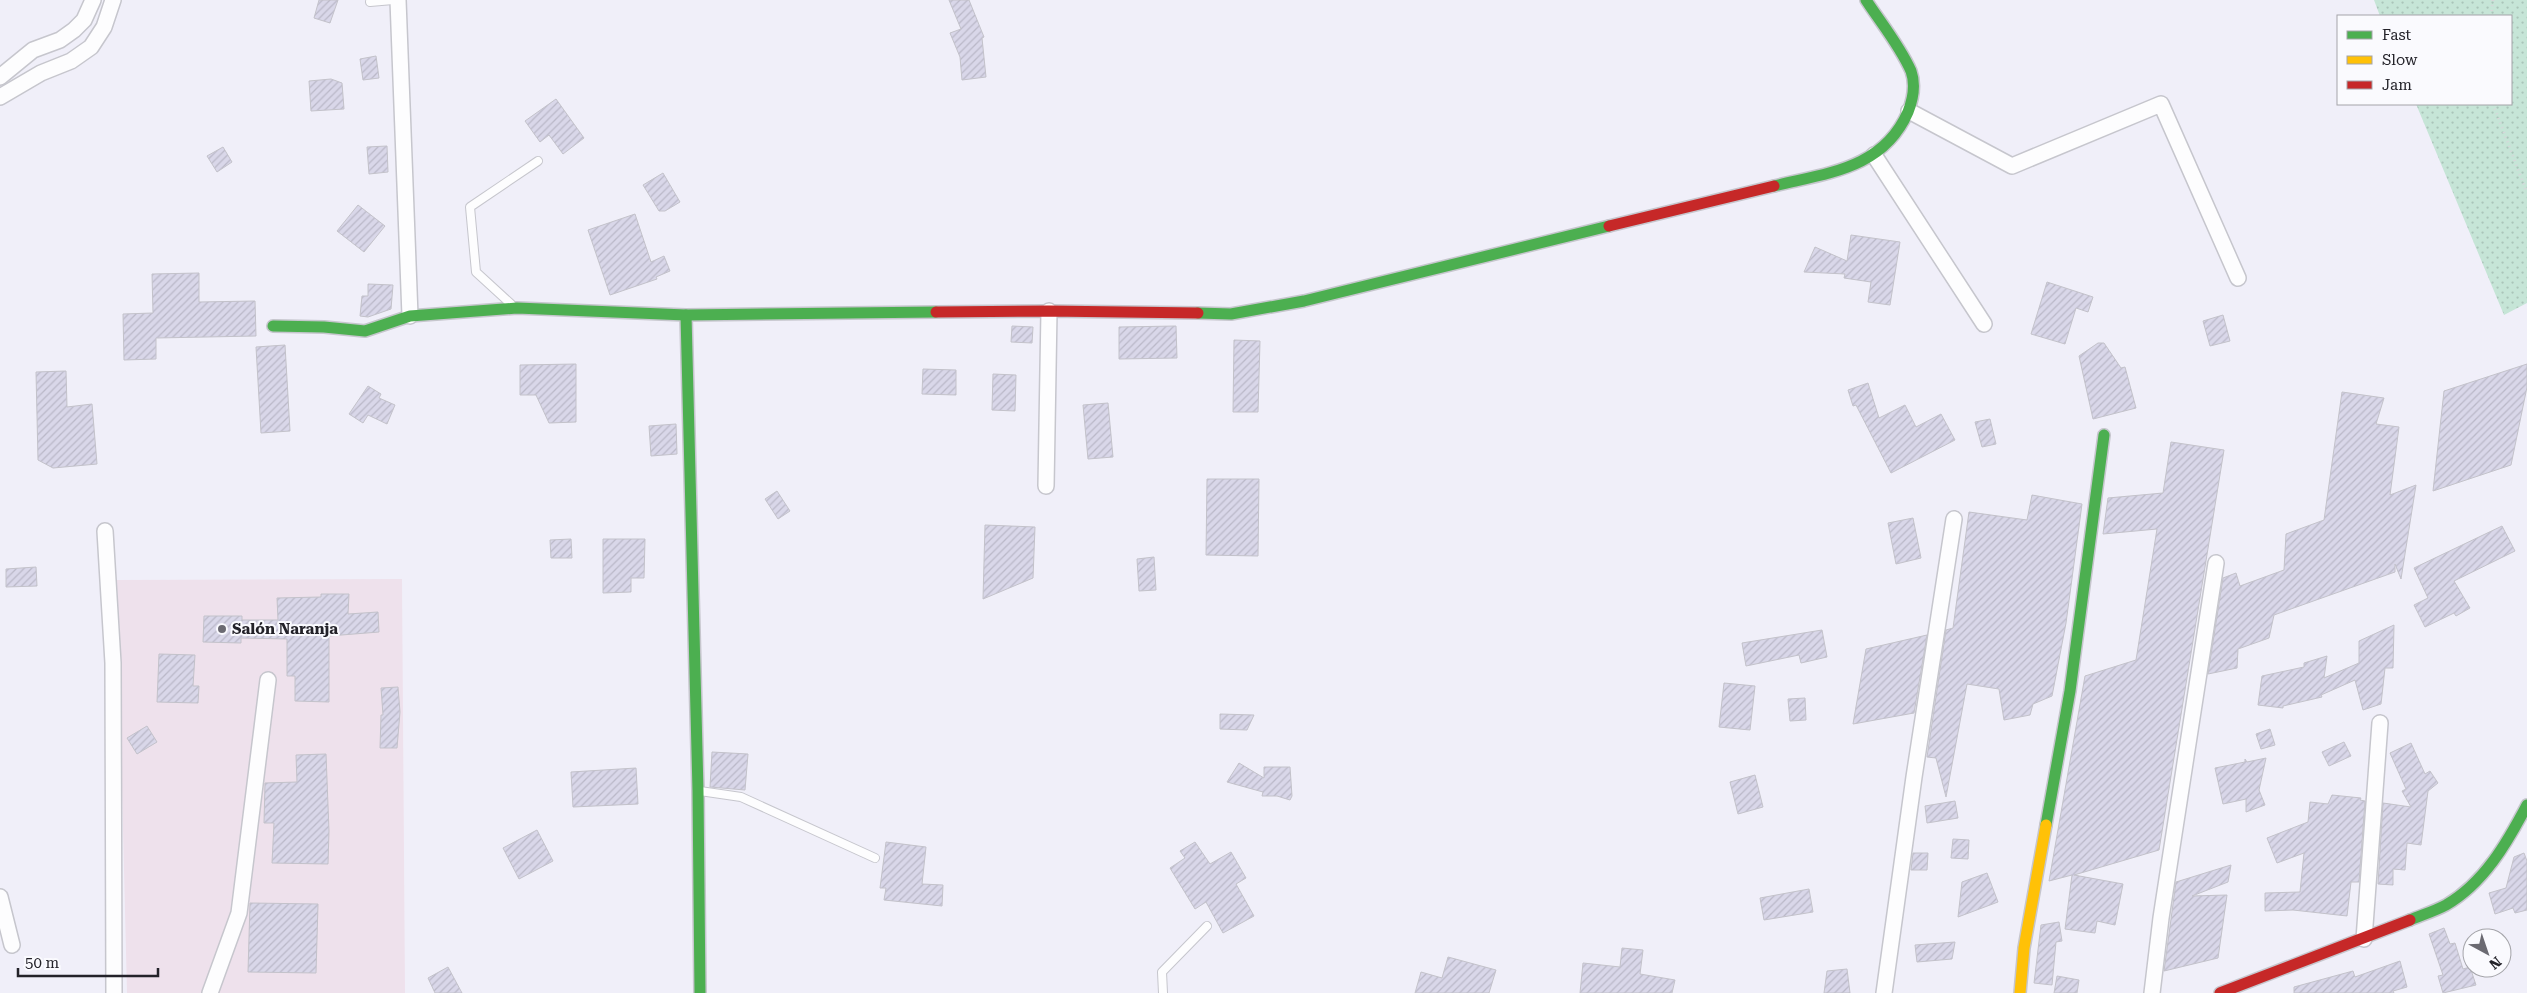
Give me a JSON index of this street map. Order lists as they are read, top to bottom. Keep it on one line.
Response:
{"places":["Salón Naranja"],"legend":["Fast","Slow","Jam"],"scale_bar":"50 m","north":"bottom right"}
